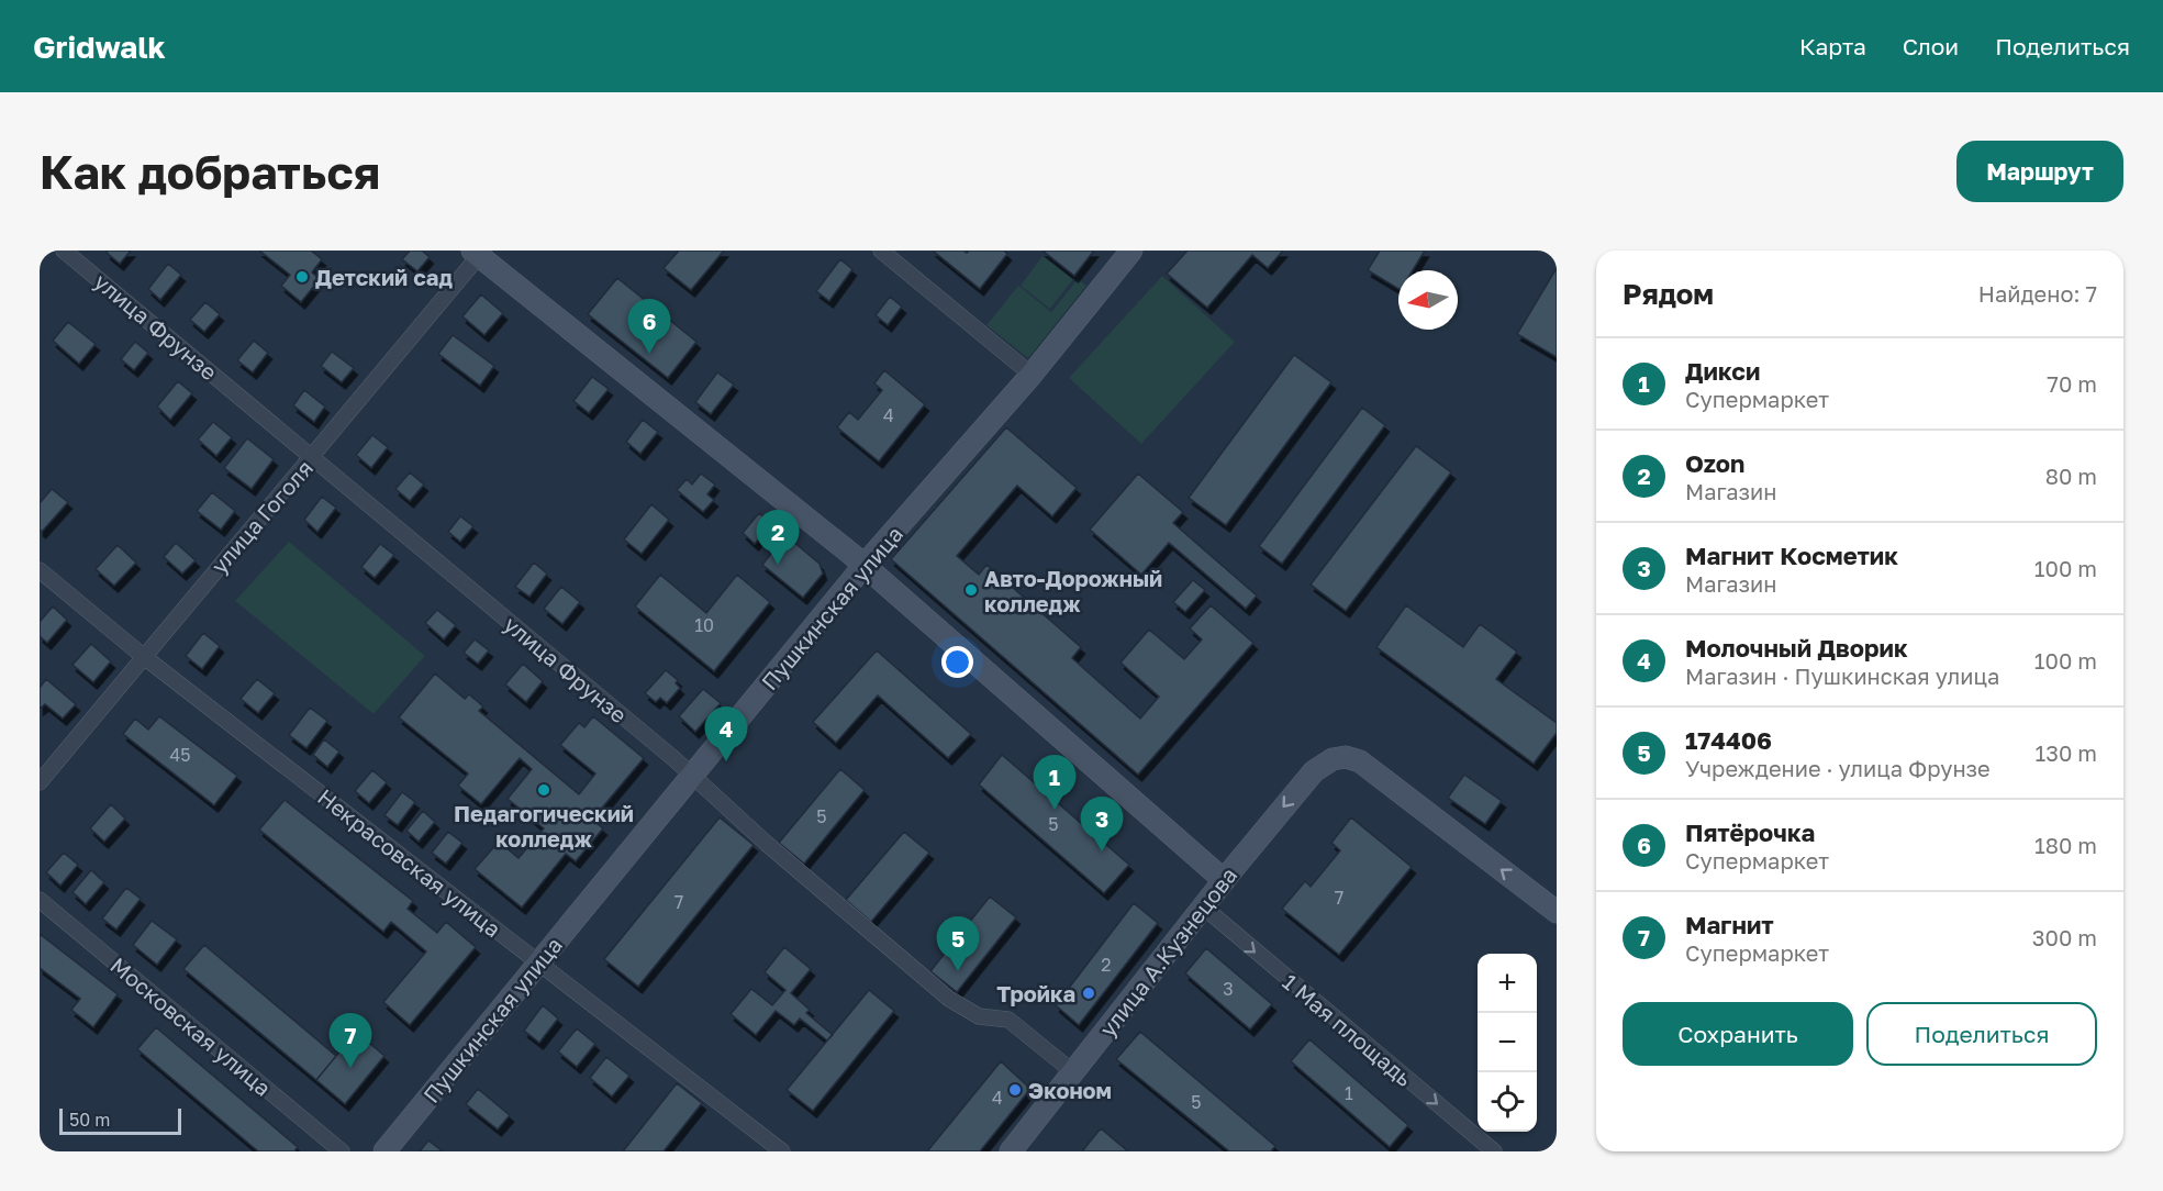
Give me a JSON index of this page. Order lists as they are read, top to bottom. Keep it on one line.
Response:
{"streets":{"main road":["Пушкинская улица","улица А.Кузнецова"],"street":["улица Фрунзе","улица Гоголя","Некрасовская улица","Московская улица","1 Мая площадь"]},"crossings":[["улица Фрунзе","улица Гоголя"],["улица Фрунзе","Пушкинская улица"],["улица Фрунзе","улица А.Кузнецова"],["улица Гоголя","Некрасовская улица"],["Пушкинская улица","Некрасовская улица"],["улица А.Кузнецова","1 Мая площадь"]],"one_way":["1 Мая площадь"],"places":["Детский сад","Авто-Дорожный колледж","Педагогический колледж","Тройка","Эконом"],"house_numbers":["4","10","45","5","5","7","7","2","3","1","4","5"],"scale_bar":"50 m","north":"left","page":{"header":"Gridwalk","nav":["Карта","Слои","Поделиться"],"buttons":["Маршрут",["Сохранить","Поделиться"]],"title":"Как добраться","heading":["Рядом","Найдено: 7"],"pins":["6","2","4","1","3","5","7"],"list":[{"mark":"1","name":"Дикси","note":"Супермаркет","value":"70 m"},{"mark":"2","name":"Ozon","note":"Магазин","value":"80 m"},{"mark":"3","name":"Магнит Косметик","note":"Магазин","value":"100 m"},{"mark":"4","name":"Молочный Дворик","note":"Магазин · Пушкинская улица","value":"100 m"},{"mark":"5","name":"174406","note":"Учреждение · улица Фрунзе","value":"130 m"},{"mark":"6","name":"Пятёрочка","note":"Супермаркет","value":"180 m"},{"mark":"7","name":"Магнит","note":"Супермаркет","value":"300 m"}],"map_buttons":["+","−"],"scale":"50 m"}}
